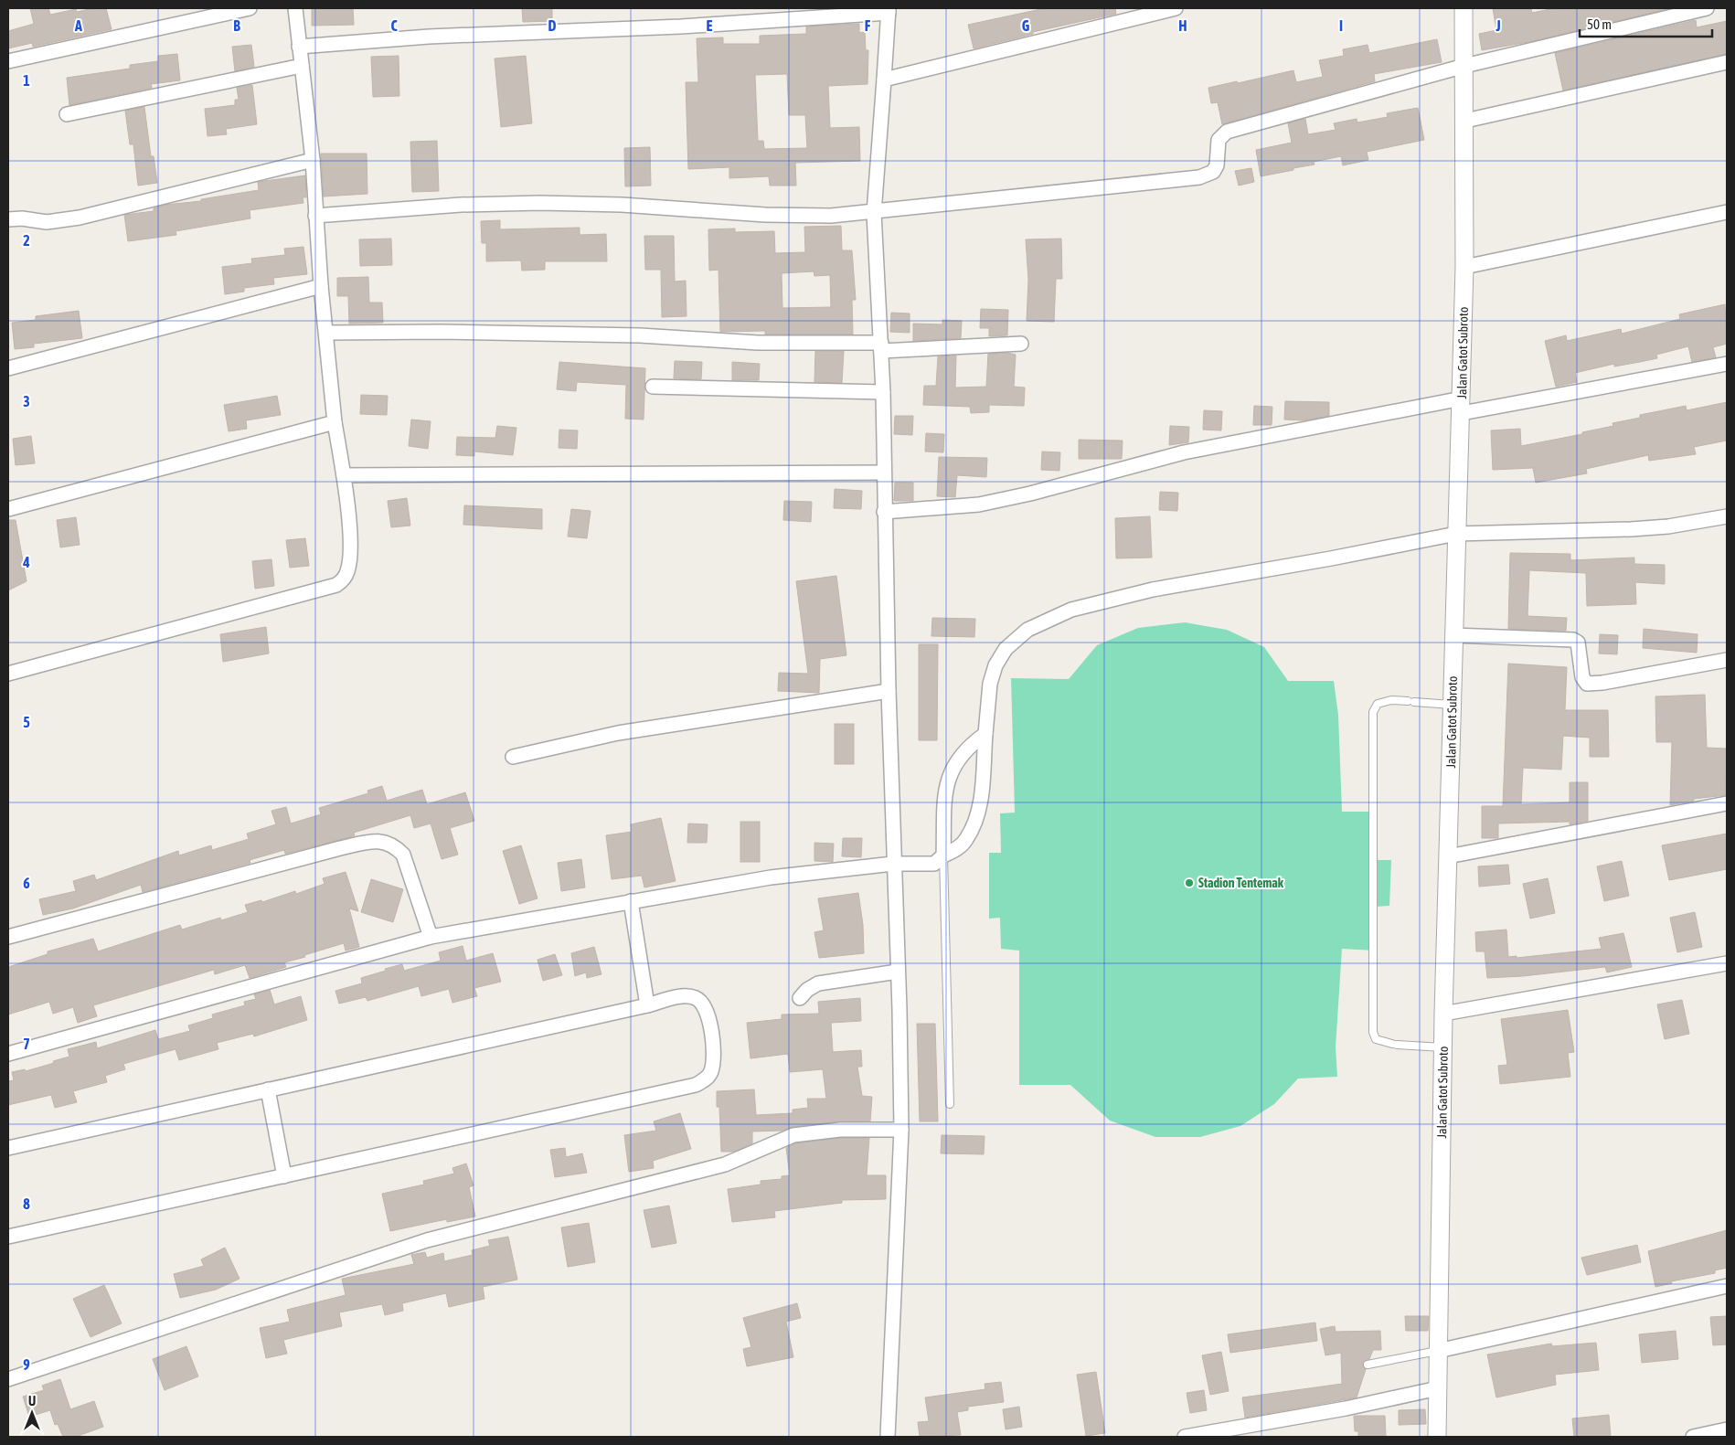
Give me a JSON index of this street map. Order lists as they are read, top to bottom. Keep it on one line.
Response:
{"streets":{"street":["Jalan Gatot Subroto"]},"places":["Stadion Tentemak"],"scale_bar":"50 m","north":"top","grid":{"columns":["A","B","C","D","E","F","G","H","I","J"],"rows":["1","2","3","4","5","6","7","8","9"]}}
